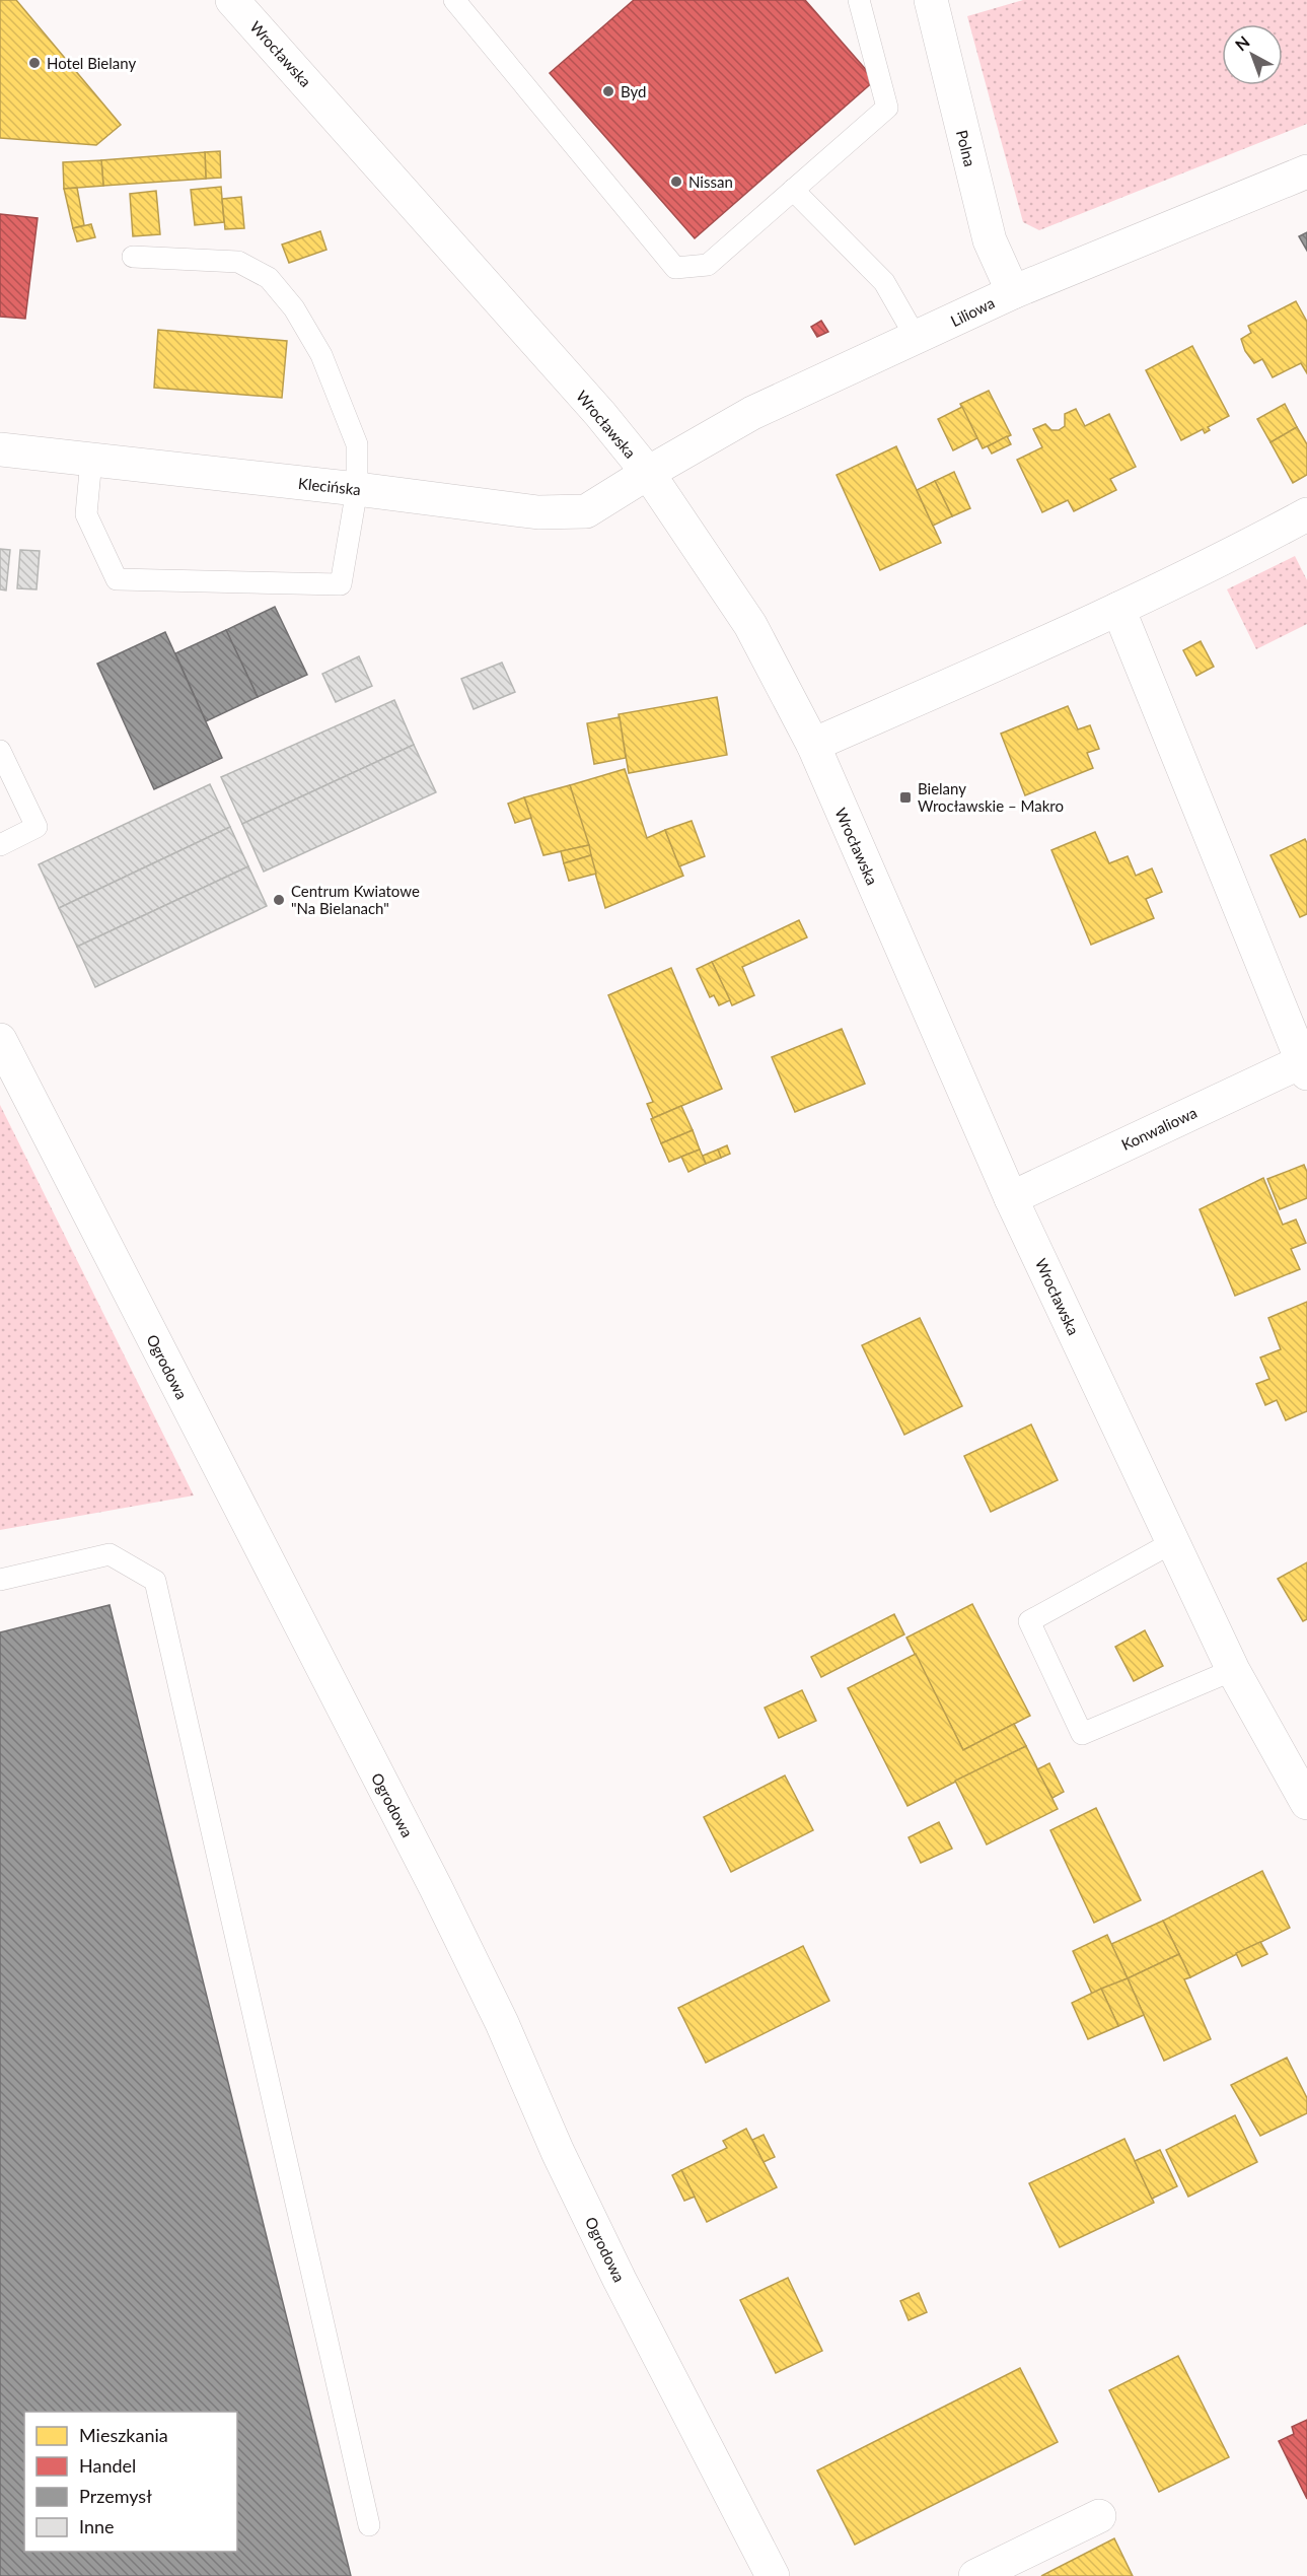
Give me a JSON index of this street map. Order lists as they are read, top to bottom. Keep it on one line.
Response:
{"streets":{"street":["Wrocławska","Polna","Liliowa","Klecińska","Konwaliowa","Ogrodowa"]},"crossings":[["Wrocławska","Liliowa"],["Wrocławska","Klecińska"],["Wrocławska","Konwaliowa"],["Polna","Liliowa"],["Liliowa","Klecińska"]],"places":{"other":["Hotel Bielany","Byd","Nissan","Centrum Kwiatowe \"Na Bielanach\""],"transit":["Bielany Wrocławskie – Makro"]},"legend":["Mieszkania","Handel","Przemysł","Inne"],"north":"top left"}
